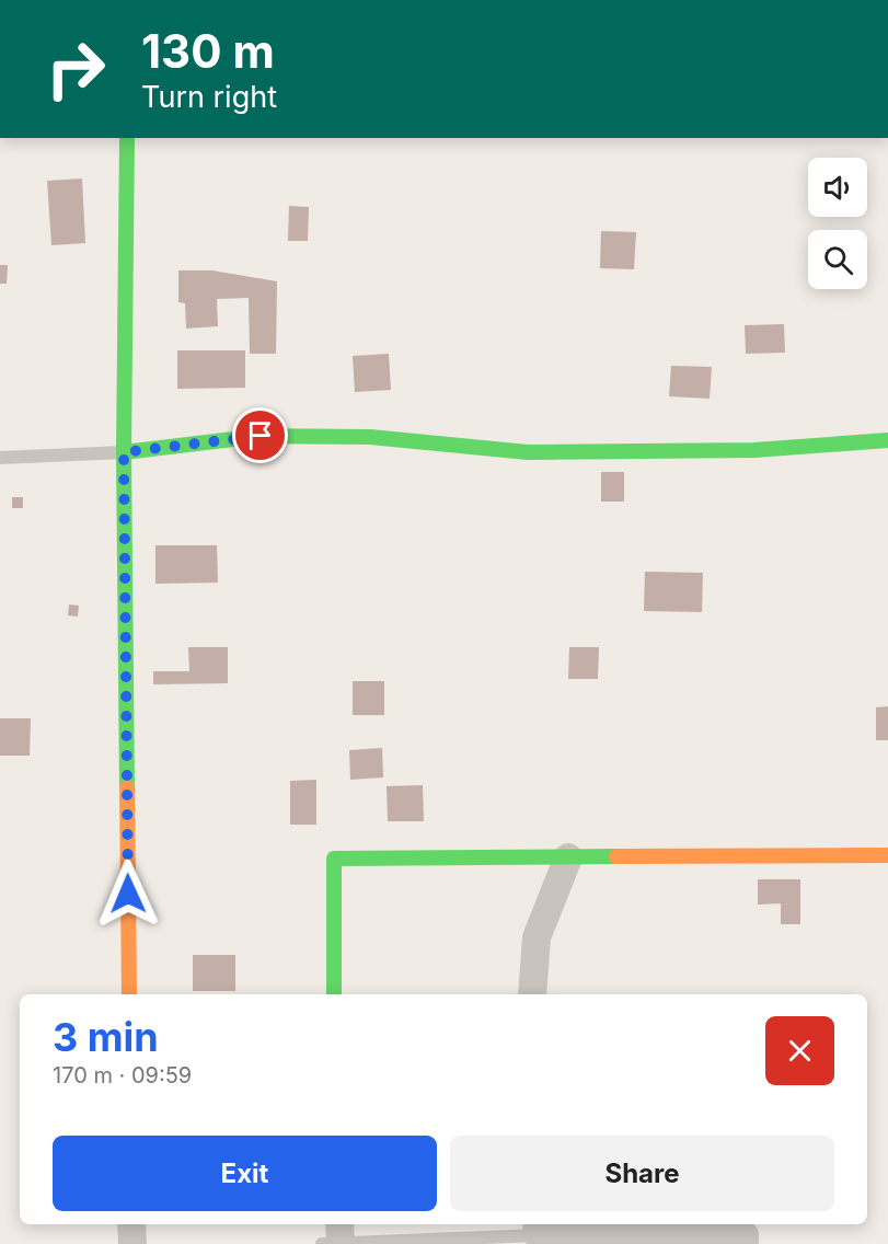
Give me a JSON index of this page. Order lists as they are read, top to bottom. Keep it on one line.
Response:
{"page":{"turn":["130 m","Turn right"],"heading":["3 min","170 m · 09:59"],"buttons":["Exit","Share"]}}
